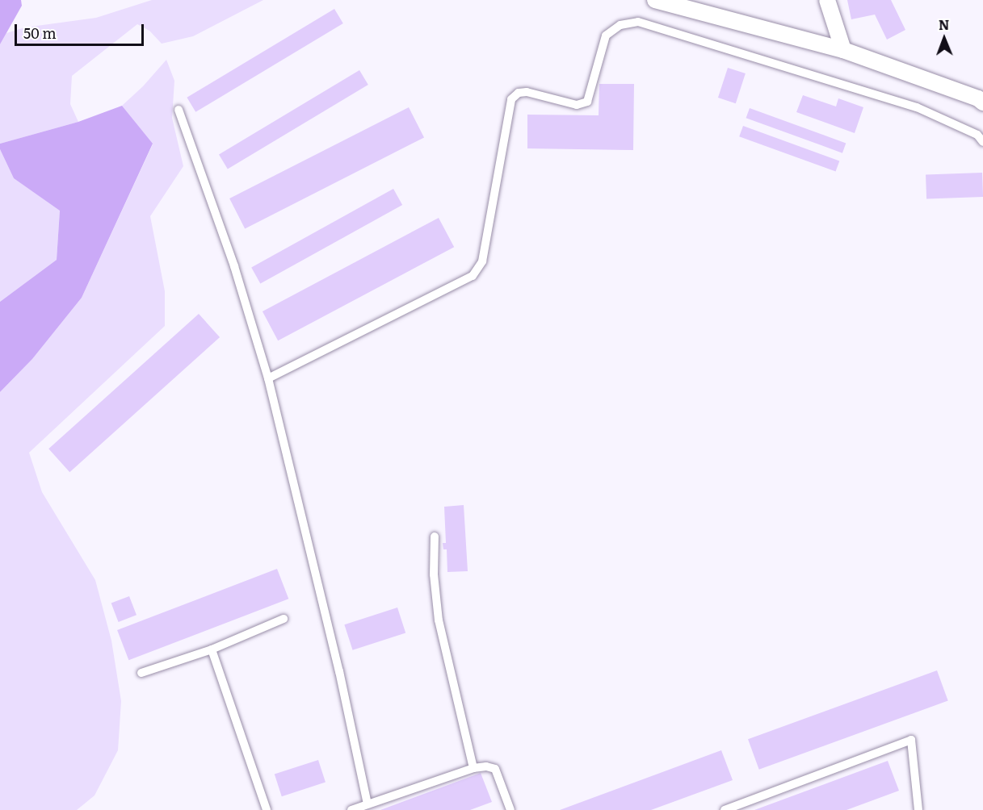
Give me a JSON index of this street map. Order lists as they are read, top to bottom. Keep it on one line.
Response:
{"scale_bar":"50 m","north":"top"}
